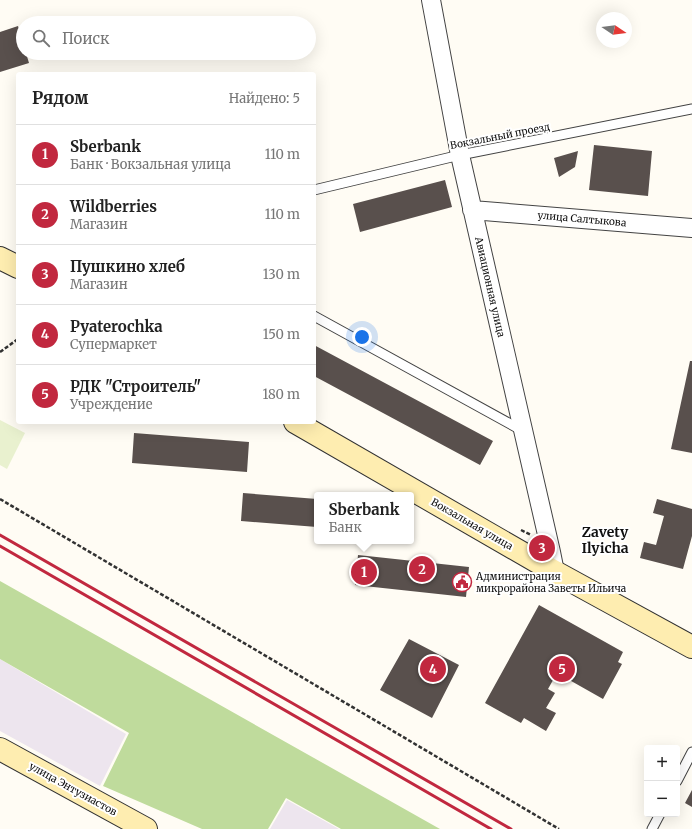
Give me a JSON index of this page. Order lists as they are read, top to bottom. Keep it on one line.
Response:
{"streets":{"street":["улица Салтыкова","Авиационная улица","Вокзальная улица","улица Энтузиастов"],"lane":["Вокзальный проезд"]},"crossings":[["Вокзальный проезд","Авиационная улица"],["улица Салтыкова","Авиационная улица"],["Авиационная улица","Вокзальная улица"]],"districts":["Zavety Ilyicha"],"places":{"public building":["Администрация микрорайона Заветы Ильича"]},"north":"right","page":{"search":"Поиск","heading":["Рядом","Найдено: 5"],"list":[{"mark":"1","name":"Sberbank","note":"Банк · Вокзальная улица","value":"110 m"},{"mark":"2","name":"Wildberries","note":"Магазин","value":"110 m"},{"mark":"3","name":"Пушкино хлеб","note":"Магазин","value":"130 m"},{"mark":"4","name":"Pyaterochka","note":"Супермаркет","value":"150 m"},{"mark":"5","name":"РДК \"Строитель\"","note":"Учреждение","value":"180 m"}],"popup":["Sberbank","Банк"],"pins":["3","2","1","4","5"],"map_buttons":["+","−"]}}
